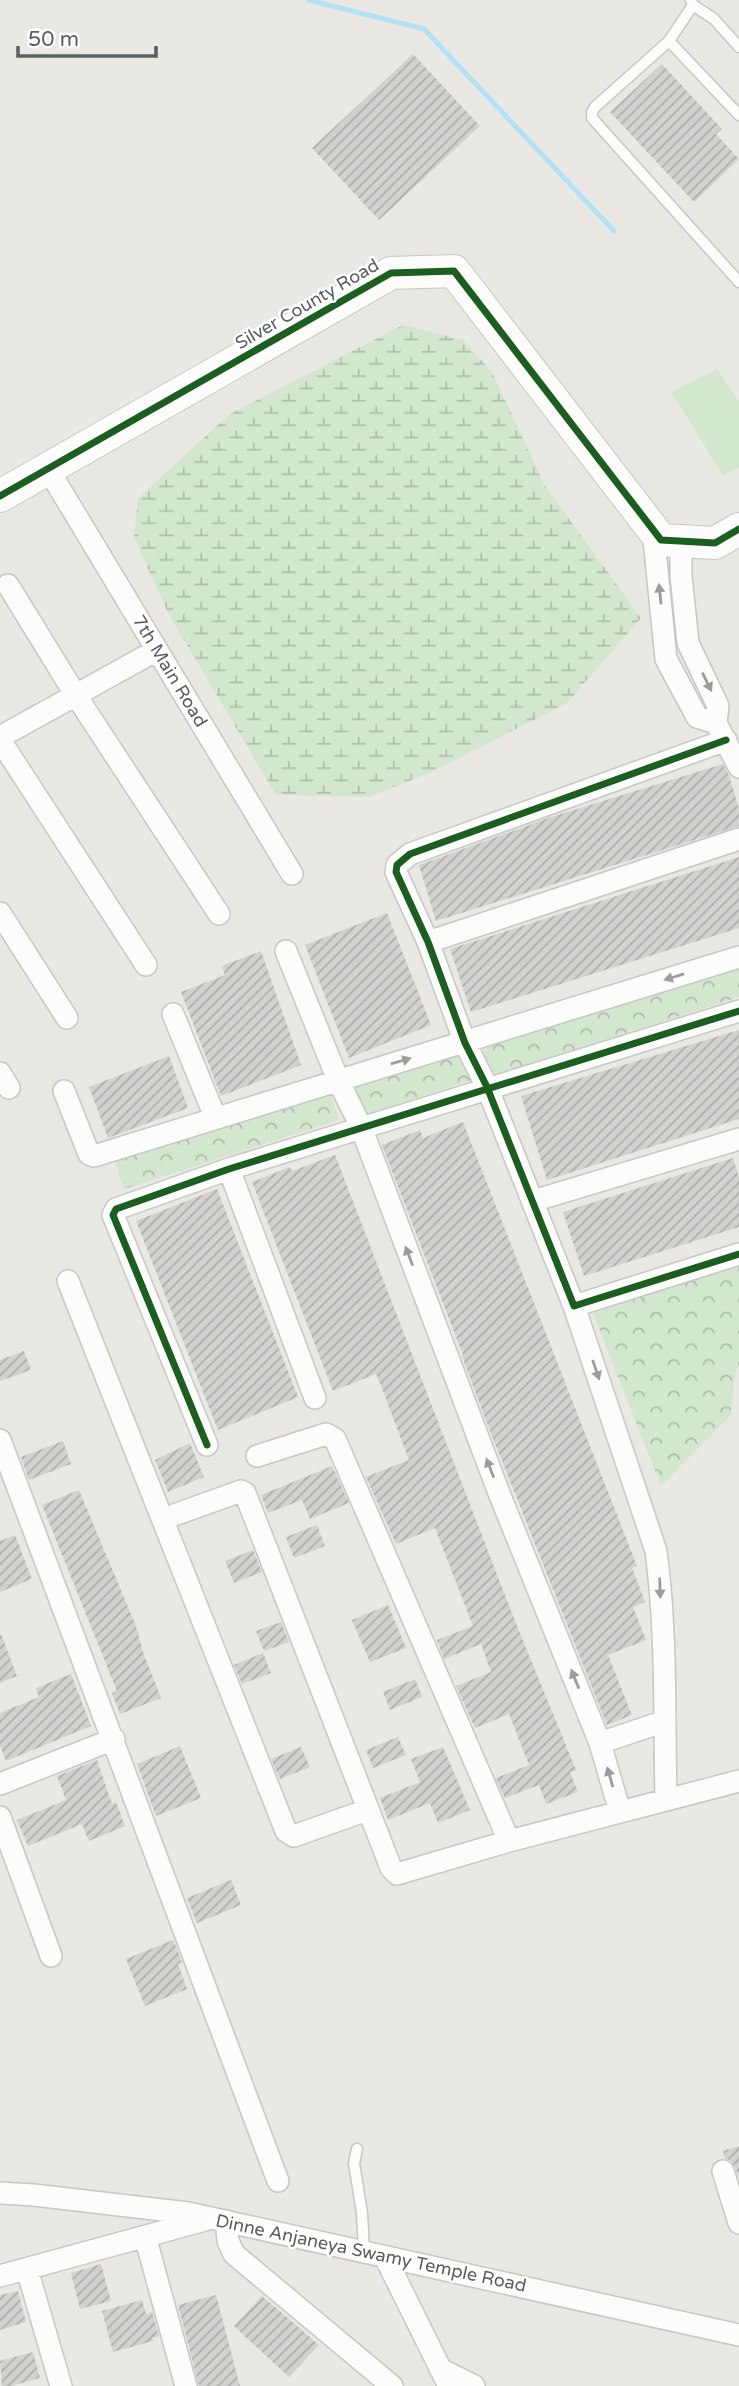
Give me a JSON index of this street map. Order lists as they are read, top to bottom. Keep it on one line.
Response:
{"streets":{"street":["Silver County Road","7th Main Road","Dinne Anjaneya Swamy Temple Road"]},"crossings":[["Silver County Road","7th Main Road"]],"scale_bar":"50 m"}
